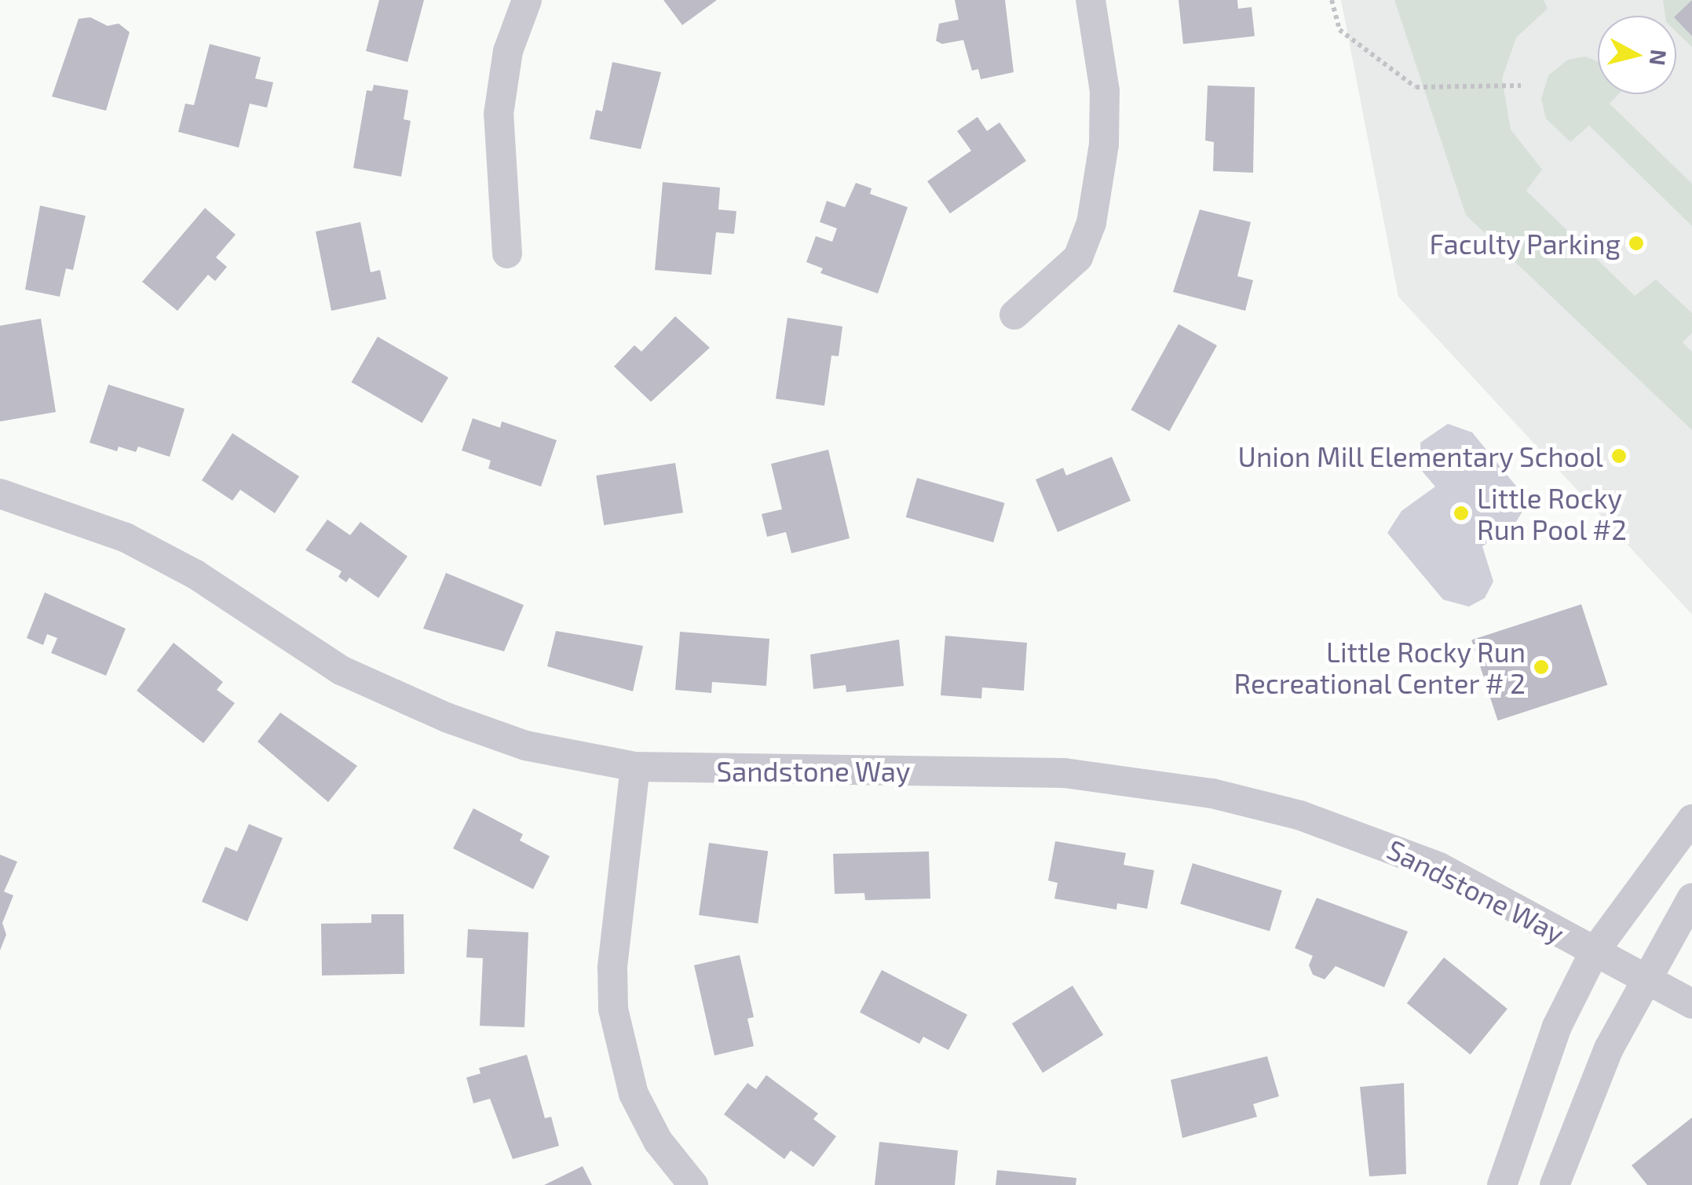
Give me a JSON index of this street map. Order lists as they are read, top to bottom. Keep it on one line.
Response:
{"streets":{"street":["Sandstone Way"]},"places":["Faculty Parking","Union Mill Elementary School","Little Rocky Run Pool #2","Little Rocky Run Recreational Center # 2"],"north":"right"}
